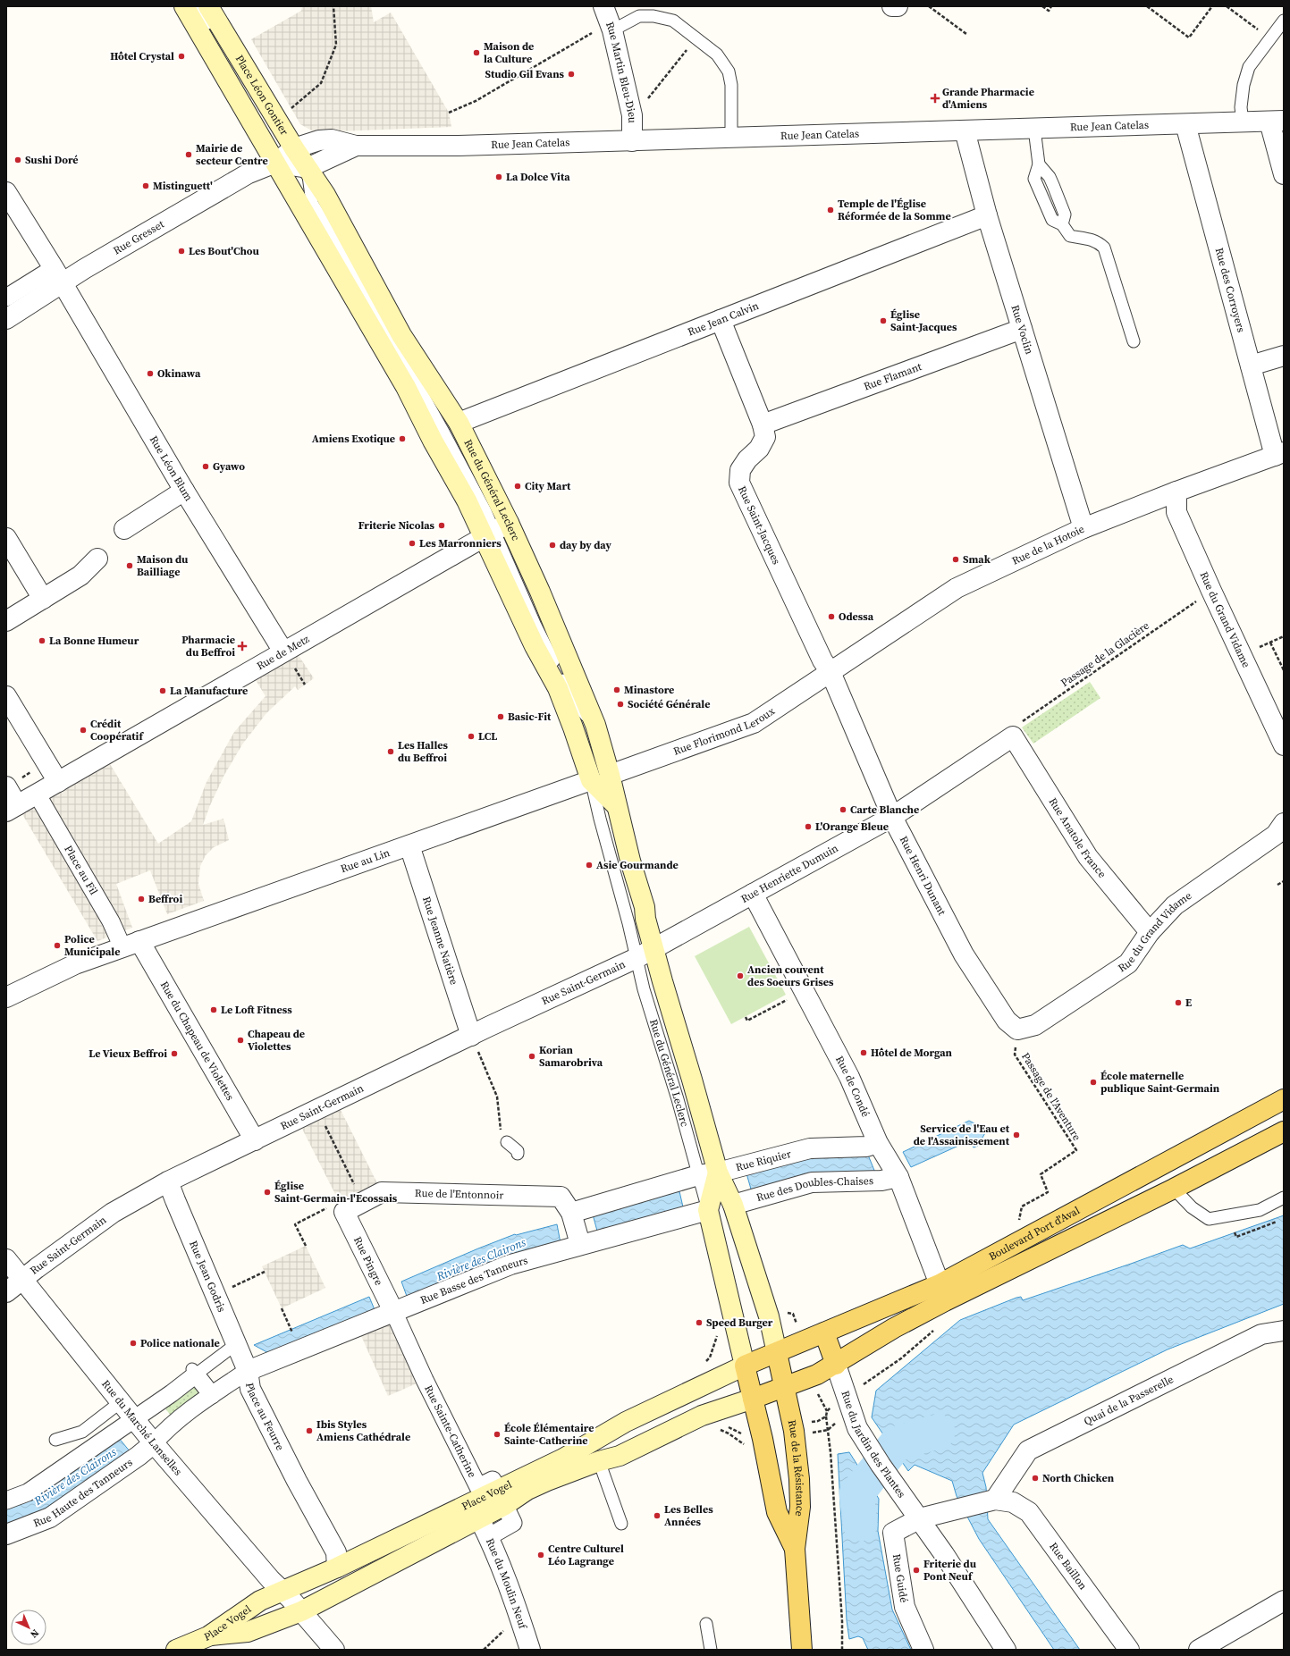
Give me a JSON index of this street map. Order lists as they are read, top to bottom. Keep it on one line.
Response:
{"streets":{"main road":["Place Léon Gontier","Rue du Général Leclerc","Boulevard Port d'Aval","Rue de la Résistance","Place Vogel"],"street":["Rue Martin Bleu-Dieu","Rue Jean Catelas","Rue Gresset","Rue des Corroyers","Rue Jean Calvin","Rue Voclin","Rue Flamant","Rue Léon Blum","Rue Saint-Jacques","Rue de la Hotoie","Rue du Grand Vidame","Rue de Metz","Rue Florimond Leroux","Rue Anatole France","Rue au Lin","Place au Fil","Rue Henriette Dumuin","Rue Henri Dunant","Rue Jeanne Natière","Rue Saint-Germain","Rue du Chapeau de Violettes","Rue de Condé","Rue Riquier","Rue des Doubles-Chaises","Rue de l'Entonnoir","Rue Pingre","Rue Jean Godris","Rue Basse des Tanneurs","Quai de la Passerelle","Place au Feurre","Rue du Marché Lanselles","Rue Sainte-Catherine","Rue du Jardin des Plantes","Rue Haute des Tanneurs","Rue Baillon","Rue Guidé","Rue du Moulin Neuf"],"path":["Passage de la Glacière","Passage de l'Aventure"]},"crossings":[["Rue Martin Bleu-Dieu","Rue Jean Catelas"],["Place Léon Gontier","Rue Gresset"],["Place Léon Gontier","Rue du Général Leclerc"],["Rue Jean Catelas","Rue des Corroyers"],["Rue Jean Catelas","Rue Voclin"],["Rue Gresset","Rue Léon Blum"],["Rue des Corroyers","Rue de la Hotoie"],["Rue Jean Calvin","Rue Voclin"],["Rue Jean Calvin","Rue du Général Leclerc"],["Rue Jean Calvin","Rue Saint-Jacques"],["Rue Voclin","Rue Flamant"],["Rue Voclin","Rue de la Hotoie"],["Rue Flamant","Rue Saint-Jacques"],["Rue Léon Blum","Rue de Metz"],["Rue du Général Leclerc","Rue de Metz"],["Rue du Général Leclerc","Rue Florimond Leroux"],["Rue du Général Leclerc","Rue au Lin"],["Rue du Général Leclerc","Rue Henriette Dumuin"],["Rue du Général Leclerc","Rue Saint-Germain"],["Rue du Général Leclerc","Rue Riquier"],["Rue du Général Leclerc","Rue des Doubles-Chaises"],["Rue du Général Leclerc","Boulevard Port d'Aval"],["Rue du Général Leclerc","Rue Basse des Tanneurs"],["Rue du Général Leclerc","Rue de la Résistance"],["Rue du Général Leclerc","Place Vogel"],["Rue Saint-Jacques","Rue de la Hotoie"],["Rue Saint-Jacques","Rue Florimond Leroux"],["Rue Saint-Jacques","Rue Henri Dunant"],["Rue de la Hotoie","Rue du Grand Vidame"],["Rue de la Hotoie","Rue Florimond Leroux"],["Rue de la Hotoie","Rue Henri Dunant"],["Rue du Grand Vidame","Passage de la Glacière"],["Rue du Grand Vidame","Rue Anatole France"],["Rue du Grand Vidame","Rue Henri Dunant"],["Rue du Grand Vidame","Passage de l'Aventure"],["Rue de Metz","Place au Fil"],["Passage de la Glacière","Rue Anatole France"],["Passage de la Glacière","Rue Henriette Dumuin"],["Rue Florimond Leroux","Rue Henri Dunant"],["Rue Anatole France","Rue Henriette Dumuin"],["Rue au Lin","Place au Fil"],["Rue au Lin","Rue Jeanne Natière"],["Rue au Lin","Rue du Chapeau de Violettes"],["Place au Fil","Rue du Chapeau de Violettes"],["Rue Henriette Dumuin","Rue Henri Dunant"],["Rue Henriette Dumuin","Rue Saint-Germain"],["Rue Henriette Dumuin","Rue de Condé"],["Rue Henri Dunant","Passage de l'Aventure"],["Rue Jeanne Natière","Rue Saint-Germain"],["Rue Saint-Germain","Rue du Chapeau de Violettes"],["Rue Saint-Germain","Rue Jean Godris"],["Rue Saint-Germain","Rue du Marché Lanselles"],["Rue de Condé","Rue Riquier"],["Rue de Condé","Rue des Doubles-Chaises"],["Rue de Condé","Boulevard Port d'Aval"],["Rue de l'Entonnoir","Rue Pingre"],["Boulevard Port d'Aval","Rue du Jardin des Plantes"],["Boulevard Port d'Aval","Rue de la Résistance"],["Boulevard Port d'Aval","Place Vogel"],["Rue Pingre","Rue Basse des Tanneurs"],["Rue Pingre","Rue Sainte-Catherine"],["Rue Jean Godris","Rue Basse des Tanneurs"],["Rue Jean Godris","Place au Feurre"],["Rue Basse des Tanneurs","Place au Feurre"],["Rue Basse des Tanneurs","Rue Sainte-Catherine"],["Quai de la Passerelle","Rue Baillon"],["Place au Feurre","Rue du Marché Lanselles"],["Place au Feurre","Rue Haute des Tanneurs"],["Place au Feurre","Place Vogel"],["Rue du Marché Lanselles","Rue Haute des Tanneurs"],["Rue du Marché Lanselles","Place Vogel"],["Rue Sainte-Catherine","Place Vogel"],["Rue du Jardin des Plantes","Rue Guidé"],["Rue de la Résistance","Place Vogel"],["Place Vogel","Rue du Moulin Neuf"]],"water":["Rivière des Clairons"],"places":{"other":["Maison de la Culture","Hôtel Crystal","Studio Gil Evans","Mairie de secteur Centre","Sushi Doré","La Dolce Vita","Mistinguett'","Temple de l'Église Réformée de la Somme","Les Bout'Chou","Église Saint-Jacques","Okinawa","Amiens Exotique","Gyawo","City Mart","Friterie Nicolas","Les Marronniers","day by day","Smak","Maison du Bailliage","Odessa","La Bonne Humeur","Minastore","La Manufacture","Société Générale","Basic-Fit","Crédit Coopératif","LCL","Les Halles du Beffroi","Carte Blanche","L'Orange Bleue","Asie Gourmande","Beffroi","Police Municipale","Ancien couvent des Soeurs Grises","E","Le Loft Fitness","Chapeau de Violettes","Hôtel de Morgan","Le Vieux Beffroi","Korian Samarobriva","École maternelle publique Saint-Germain","Service de l'Eau et de l'Assainissement","Église Saint-Germain-l'Ecossais","Speed Burger","Police nationale","Ibis Styles Amiens Cathédrale","École Élémentaire Sainte-Catherine","North Chicken","Les Belles Années","Centre Culturel Léo Lagrange","Friterie du Pont Neuf"],"health":["Grande Pharmacie d'Amiens","Pharmacie du Beffroi"]},"north":"bottom right"}
